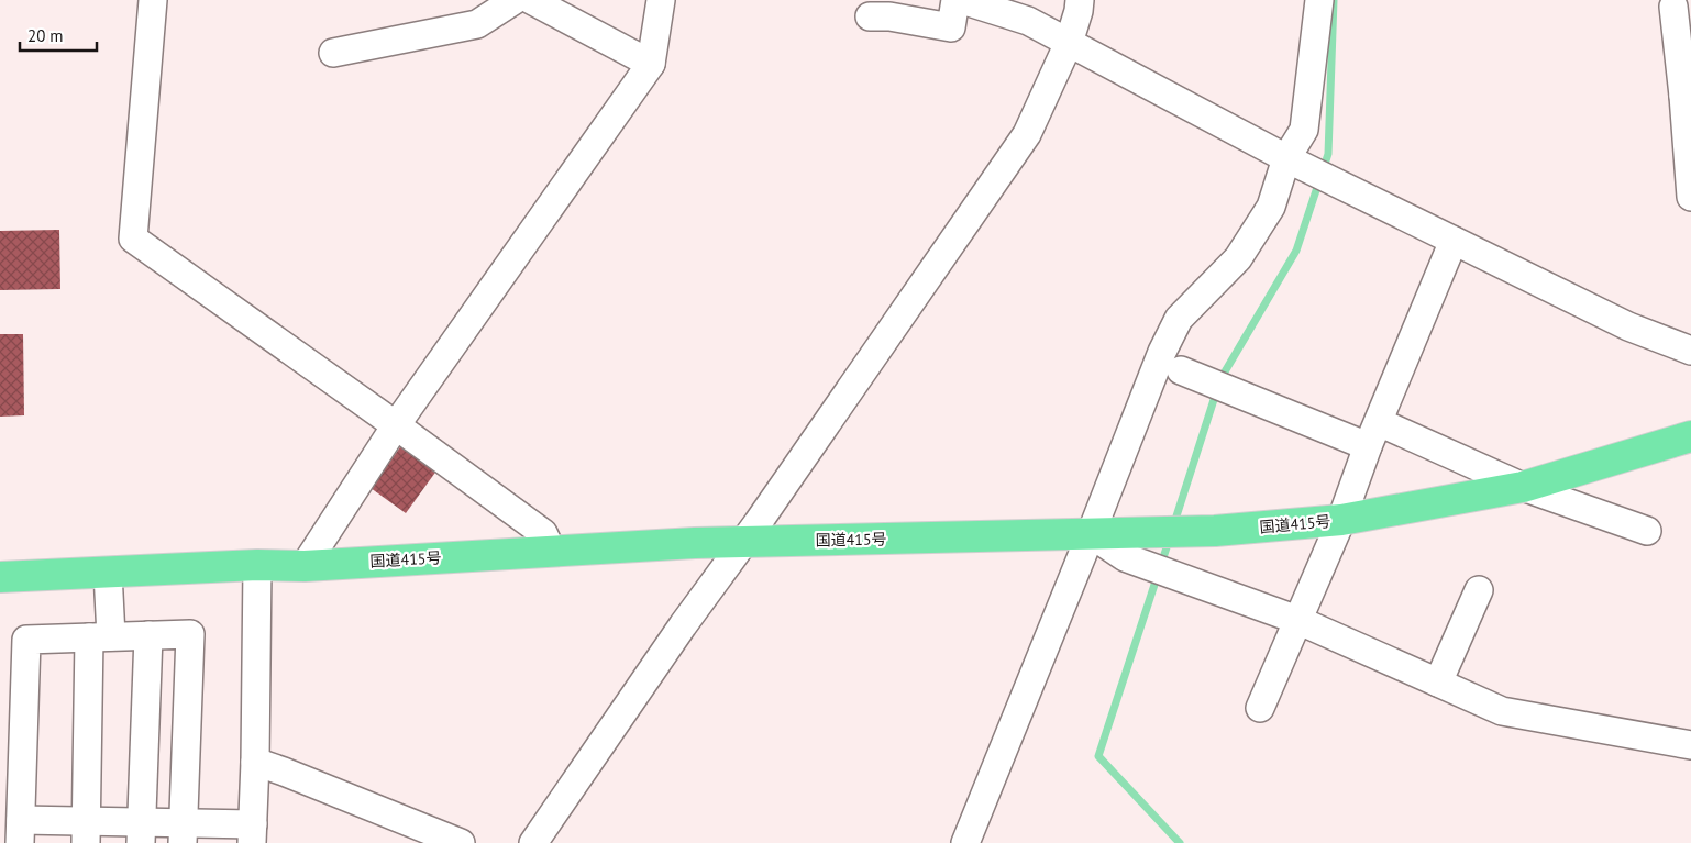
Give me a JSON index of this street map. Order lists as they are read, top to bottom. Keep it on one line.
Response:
{"streets":{"highway":["国道415号"]},"scale_bar":"20 m"}
